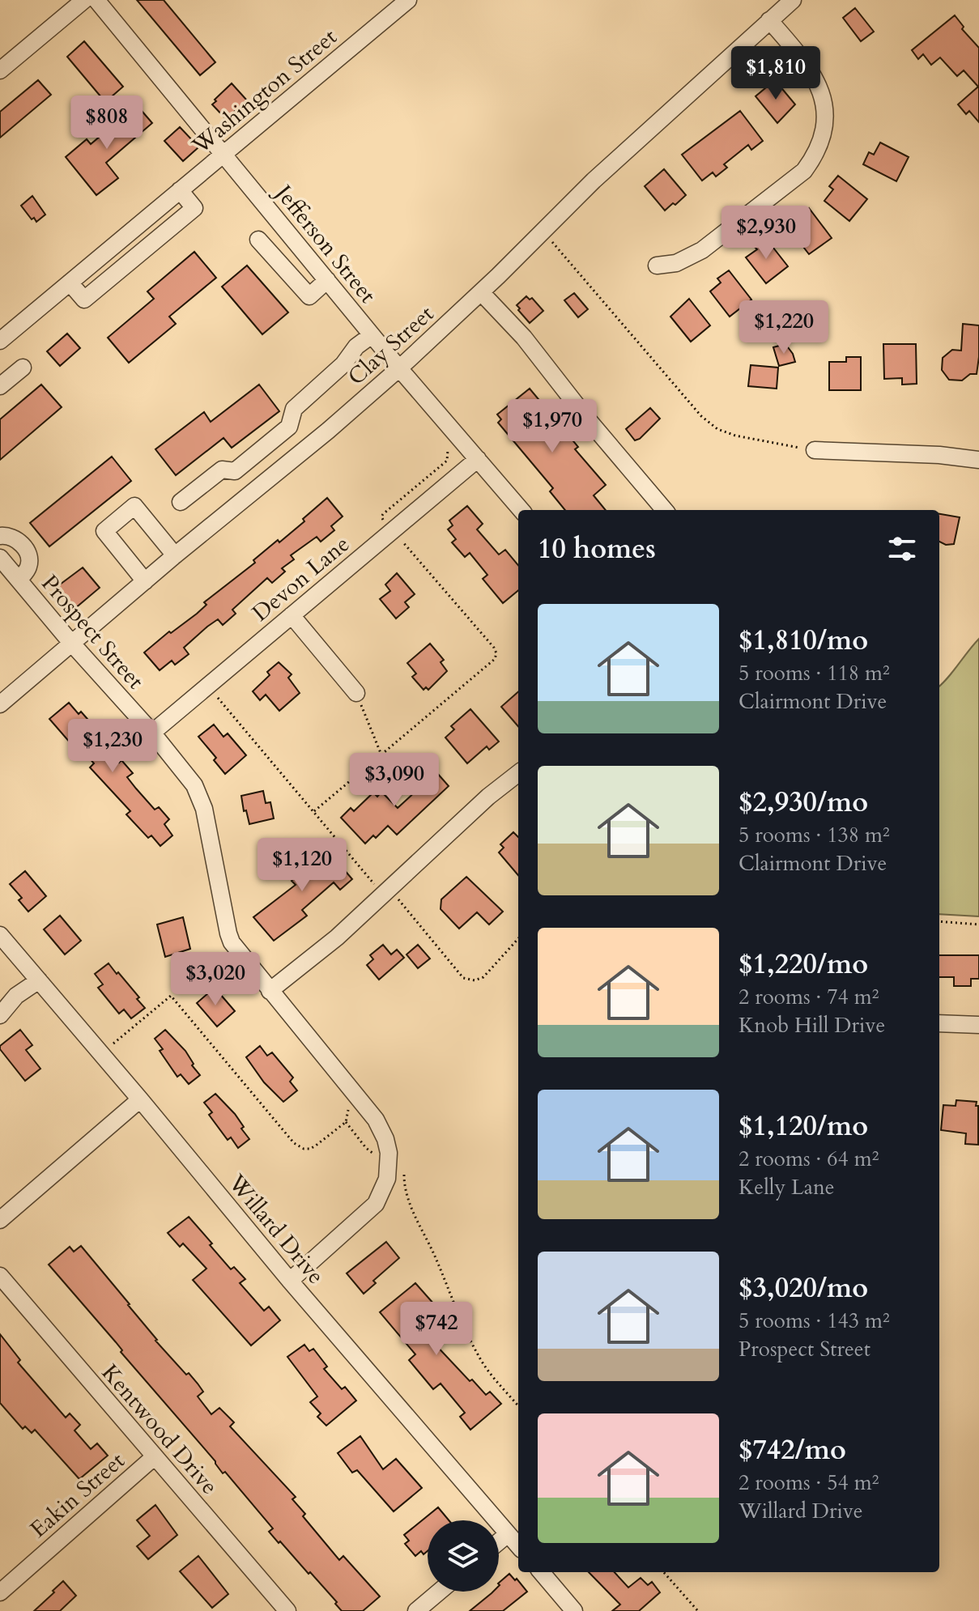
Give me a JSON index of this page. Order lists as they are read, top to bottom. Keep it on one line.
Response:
{"streets":{"street":["Washington Street","Jefferson Street","Clay Street","Devon Lane","Prospect Street","Willard Drive","Kentwood Drive","Eakin Street"]},"crossings":[["Washington Street","Jefferson Street"],["Jefferson Street","Clay Street"],["Jefferson Street","Devon Lane"],["Clay Street","Prospect Street"],["Devon Lane","Prospect Street"],["Prospect Street","Willard Drive"],["Kentwood Drive","Eakin Street"]],"page":{"price":["$1,810","$808","$2,930","$1,220","$1,970","$1,230","$3,090","$1,120","$3,020","$742"],"heading":"10 homes","list":[{"name":"$1,810/mo","note":"5 rooms · 118 m² · Clairmont Drive"},{"name":"$2,930/mo","note":"5 rooms · 138 m² · Clairmont Drive"},{"name":"$1,220/mo","note":"2 rooms · 74 m² · Knob Hill Drive"},{"name":"$1,120/mo","note":"2 rooms · 64 m² · Kelly Lane"},{"name":"$3,020/mo","note":"5 rooms · 143 m² · Prospect Street"},{"name":"$742/mo","note":"2 rooms · 54 m² · Willard Drive"}]}}
